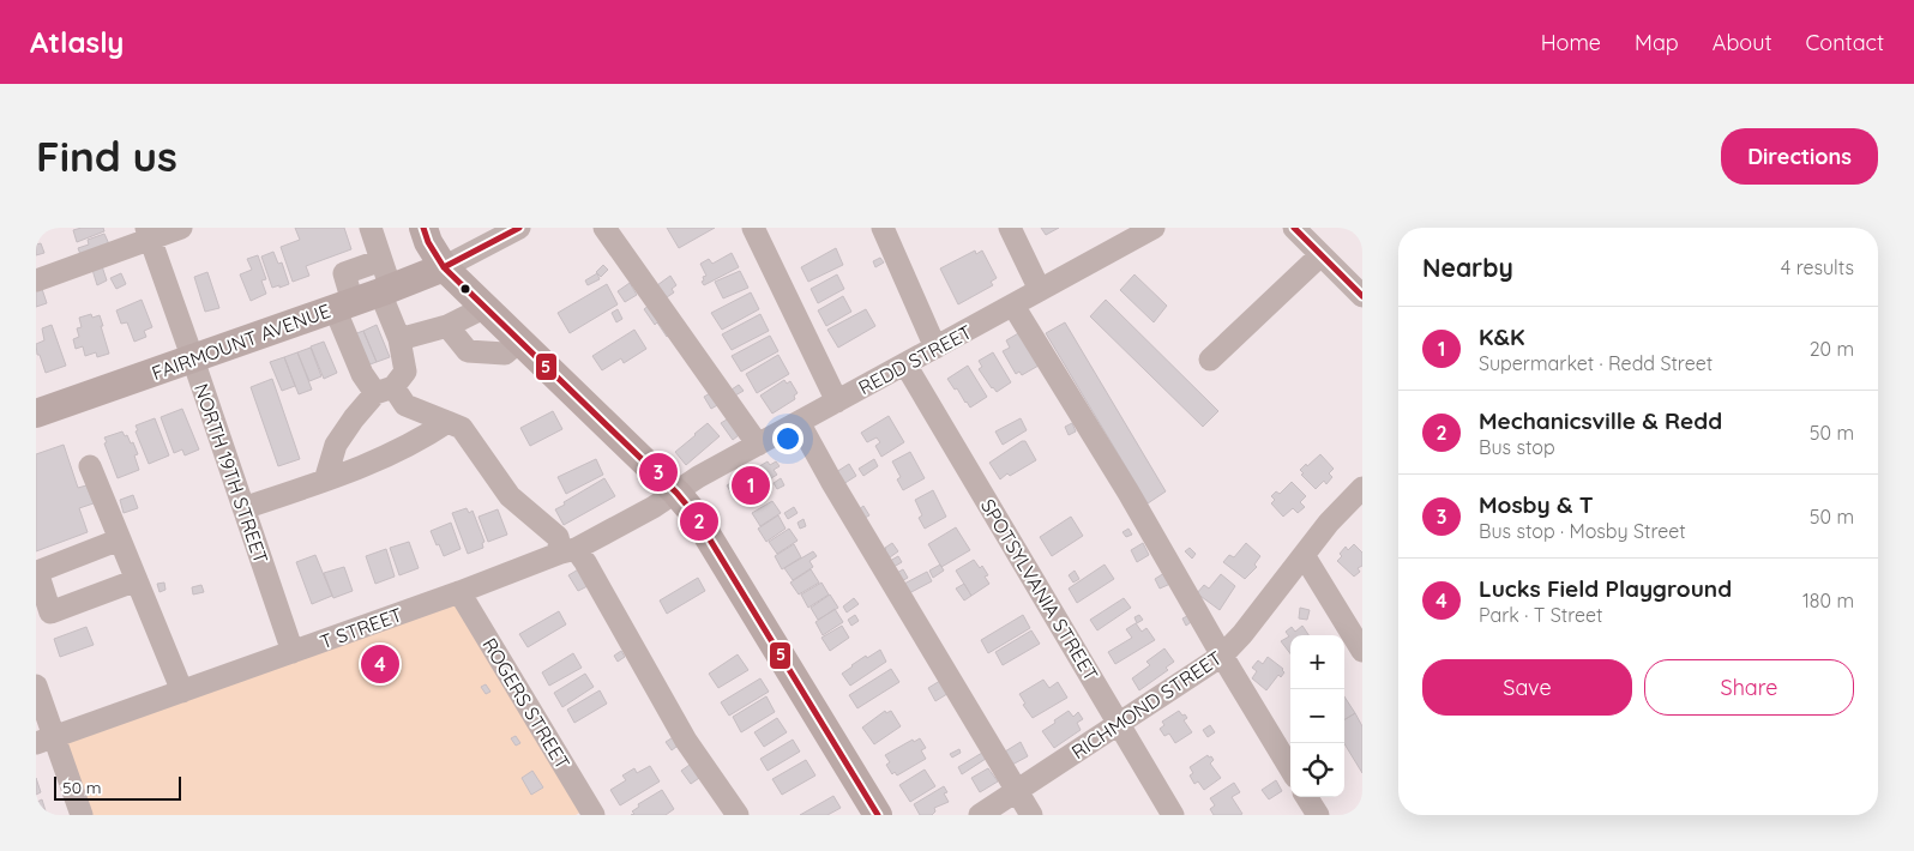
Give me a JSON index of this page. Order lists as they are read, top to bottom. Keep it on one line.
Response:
{"streets":{"main road":["FAIRMOUNT AVENUE"],"street":["REDD STREET","NORTH 19TH STREET","SPOTSYLVANIA STREET","T STREET","ROGERS STREET","RICHMOND STREET"]},"crossings":[["FAIRMOUNT AVENUE","NORTH 19TH STREET"],["REDD STREET","SPOTSYLVANIA STREET"],["REDD STREET","T STREET"],["NORTH 19TH STREET","T STREET"],["SPOTSYLVANIA STREET","RICHMOND STREET"],["T STREET","ROGERS STREET"]],"lines":["transit line 5"],"scale_bar":"50 m","page":{"header":"Atlasly","nav":["Home","Map","About","Contact"],"buttons":["Directions",["Save","Share"]],"title":"Find us","heading":["Nearby","4 results"],"list":[{"mark":"1","name":"K&K","note":"Supermarket · Redd Street","value":"20 m"},{"mark":"2","name":"Mechanicsville & Redd","note":"Bus stop","value":"50 m"},{"mark":"3","name":"Mosby & T","note":"Bus stop · Mosby Street","value":"50 m"},{"mark":"4","name":"Lucks Field Playground","note":"Park · T Street","value":"180 m"}],"pins":["3","1","2","4"],"map_buttons":["+","−"],"scale":"50 m"}}
